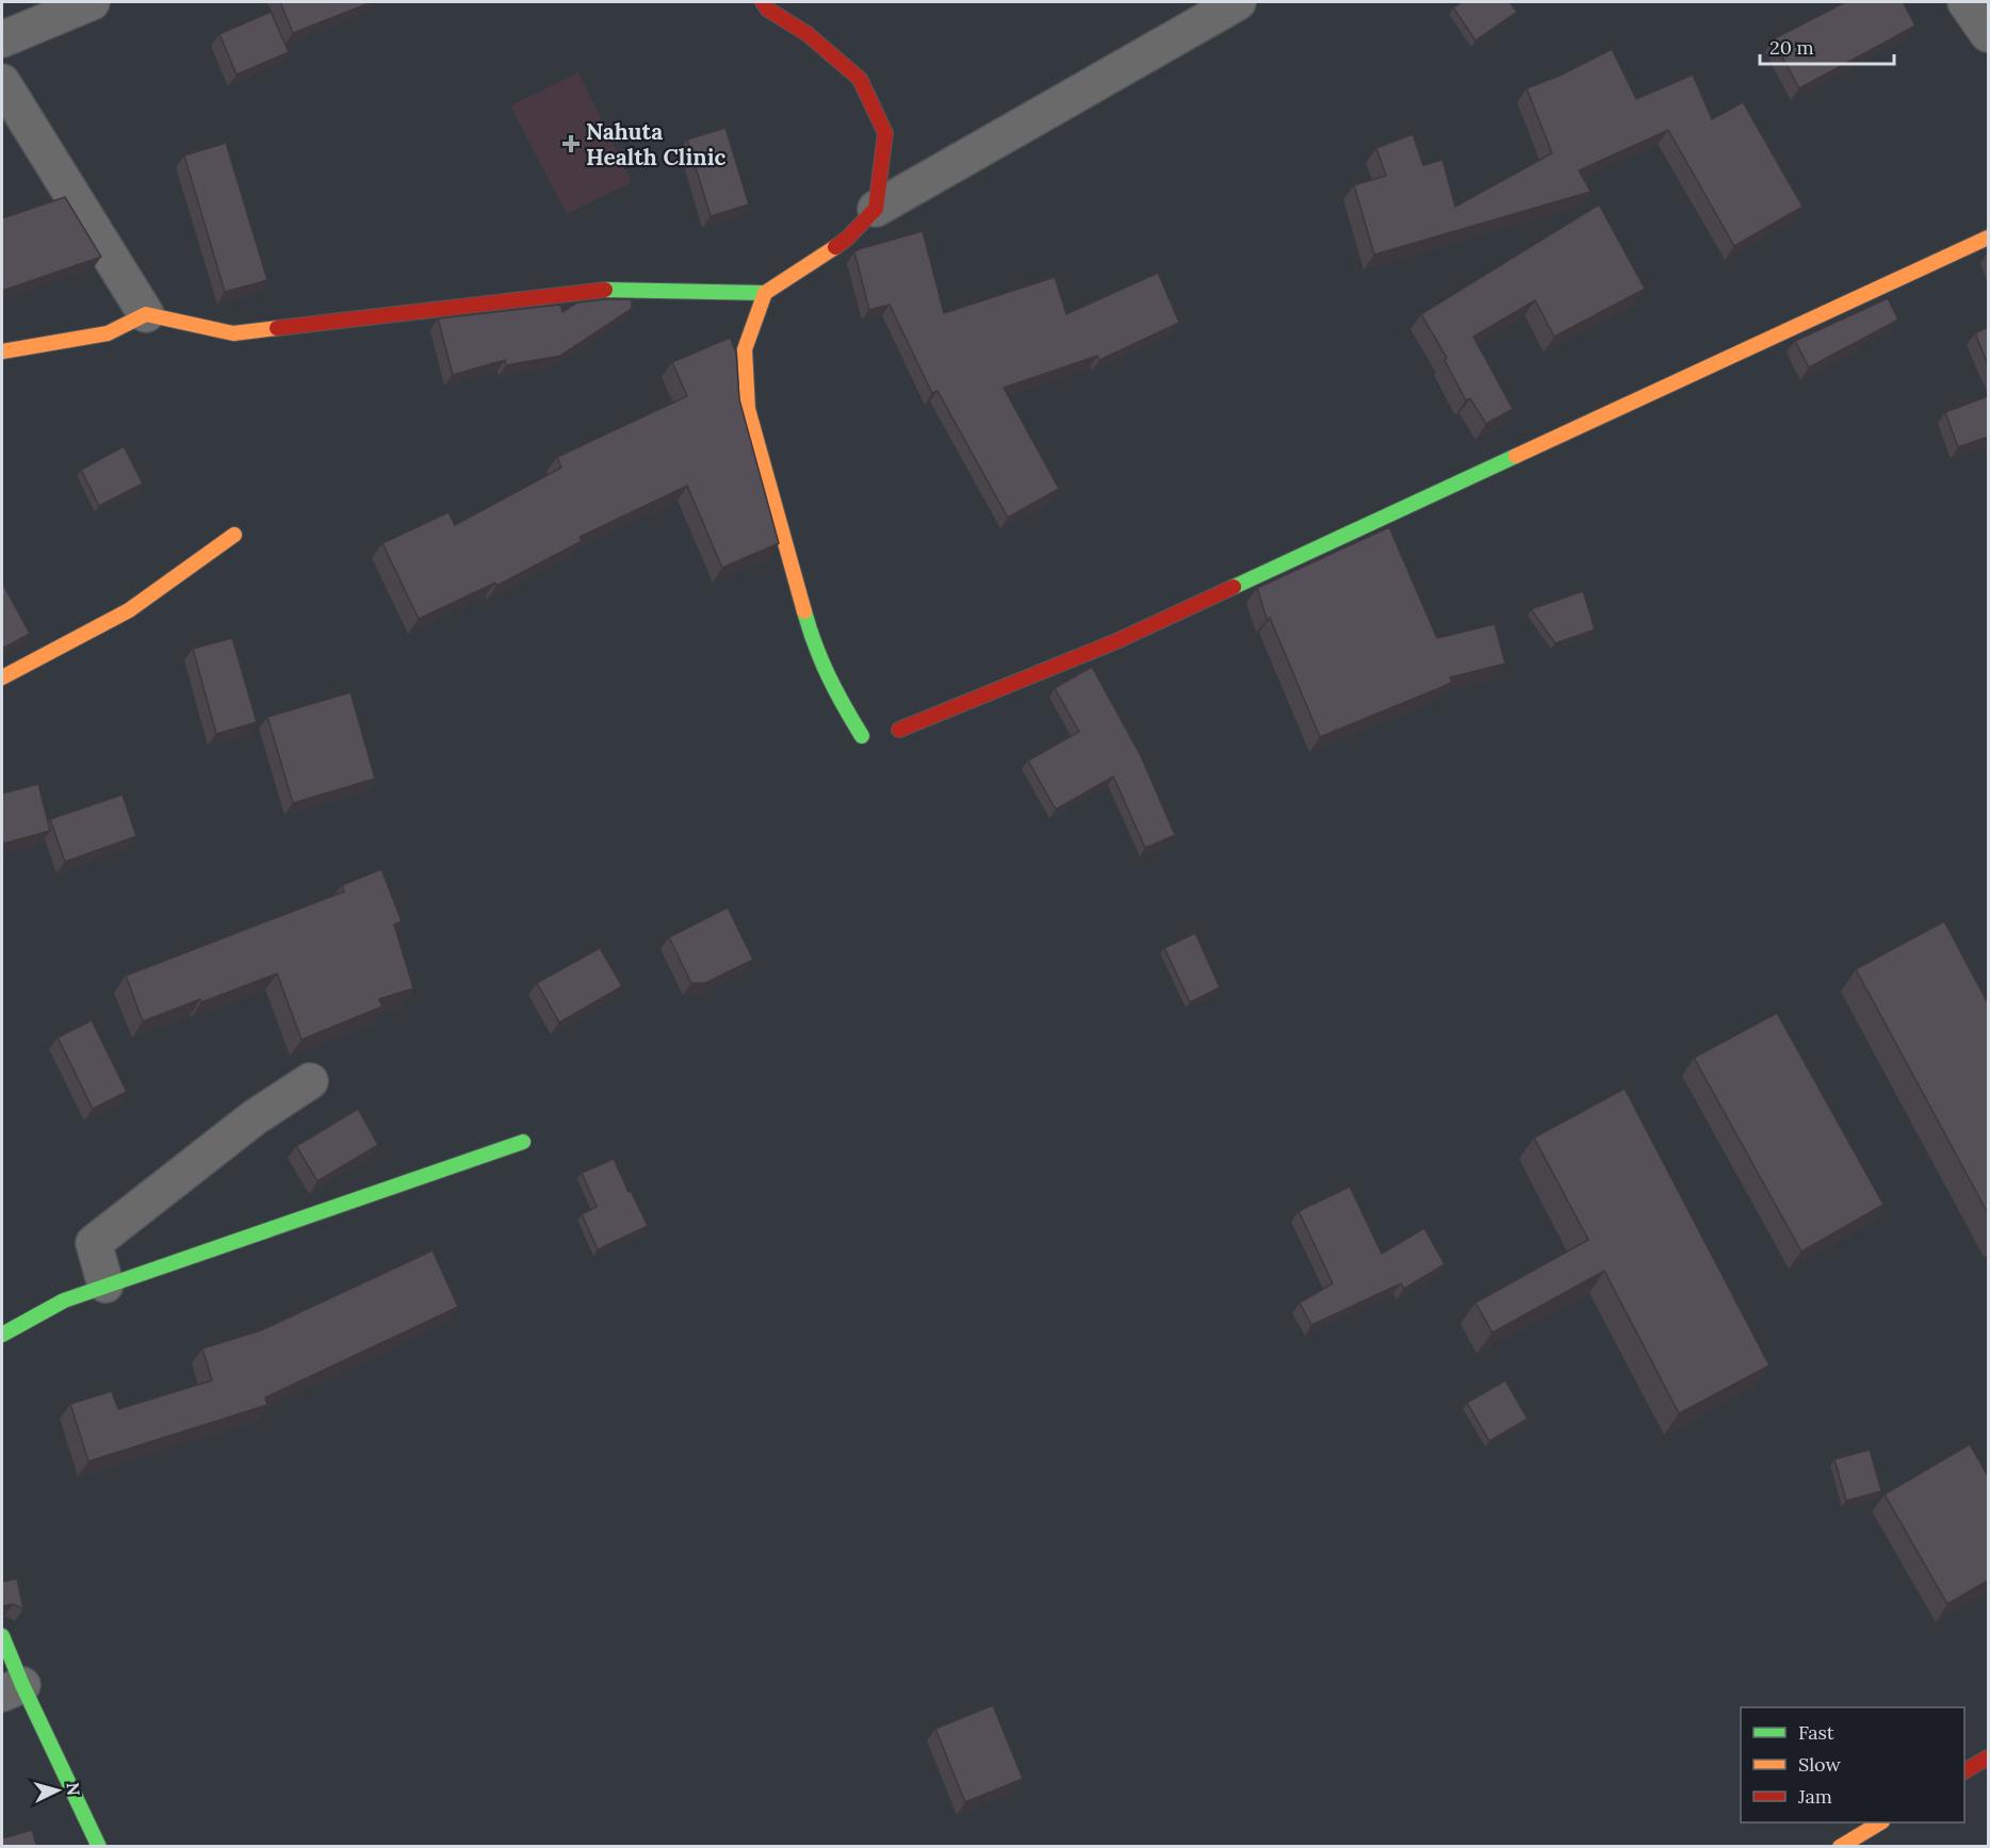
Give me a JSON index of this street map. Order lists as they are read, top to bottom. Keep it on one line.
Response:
{"places":{"health":["Nahuta Health Clinic"]},"legend":["Fast","Slow","Jam"],"scale_bar":"20 m","north":"right"}
